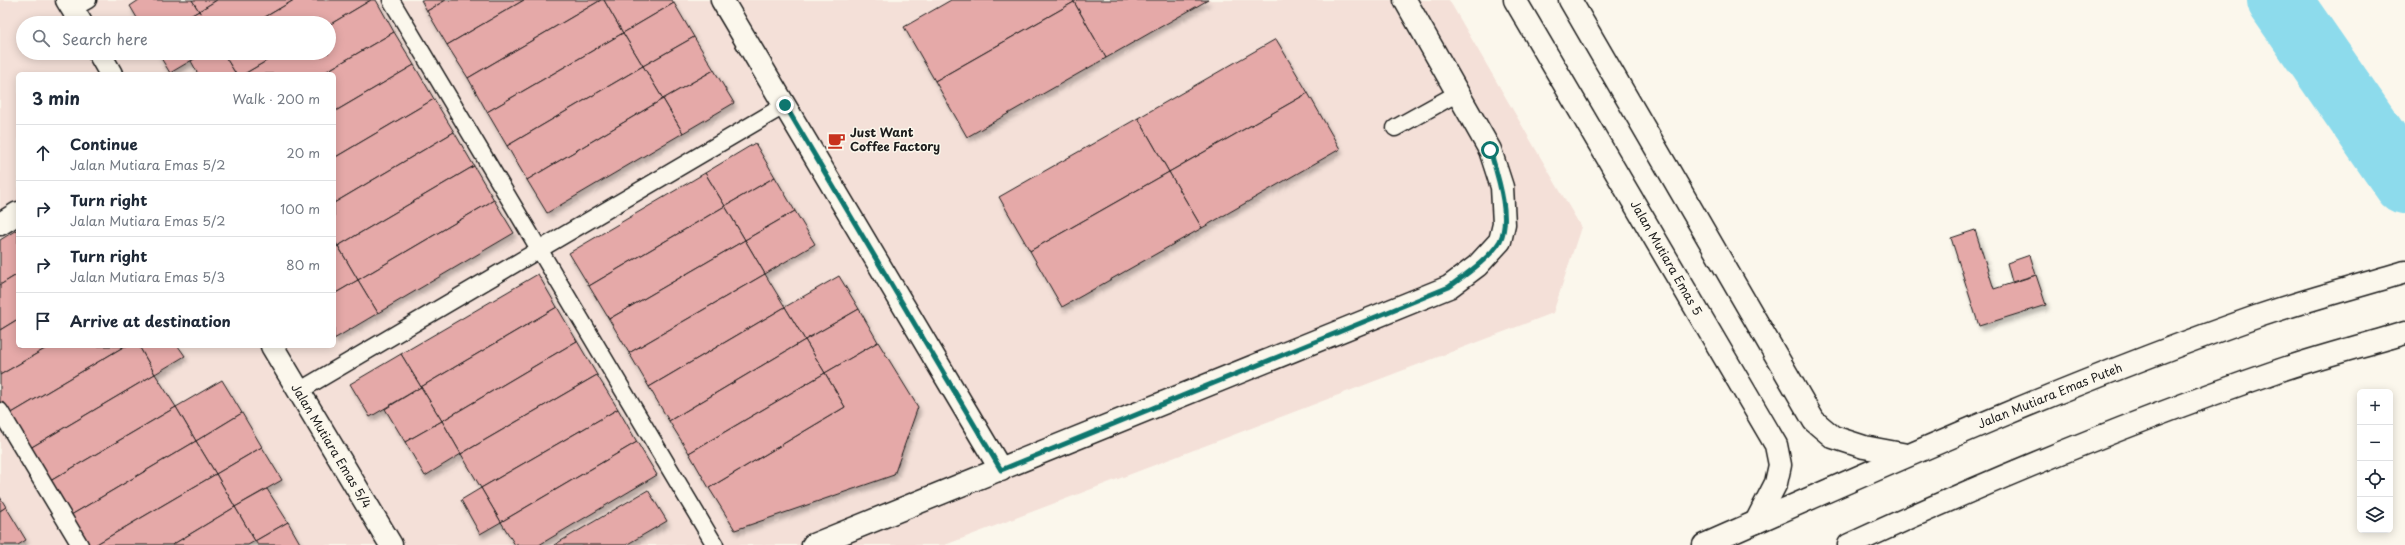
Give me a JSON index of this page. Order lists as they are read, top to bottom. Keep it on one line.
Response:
{"streets":{"street":["Jalan Mutiara Emas 5","Jalan Mutiara Emas Puteh","Jalan Mutiara Emas 5/4"]},"crossings":[["Jalan Mutiara Emas 5","Jalan Mutiara Emas Puteh"]],"places":{"cafe":["Just Want Coffee Factory"]},"page":{"search":"Search here","heading":["3 min","Walk · 200 m"],"list":[["Continue","Jalan Mutiara Emas 5/2","20 m"],["Turn right","Jalan Mutiara Emas 5/2","100 m"],["Turn right","Jalan Mutiara Emas 5/3","80 m"],"Arrive at destination"],"map_buttons":["+","−"]}}
